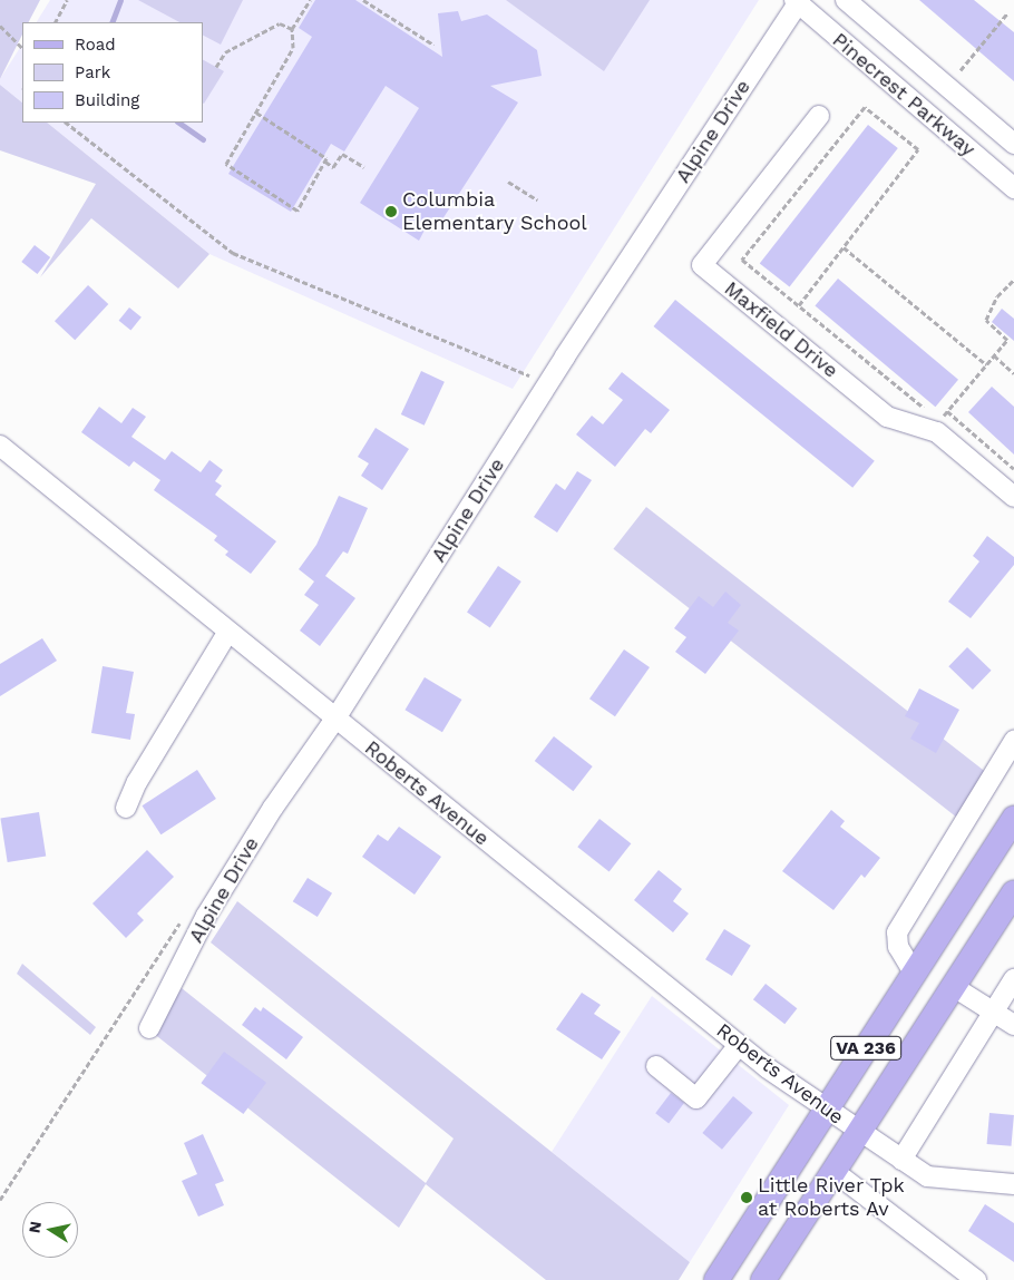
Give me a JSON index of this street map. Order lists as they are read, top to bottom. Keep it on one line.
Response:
{"streets":{"main road":["VA 236"],"street":["Pinecrest Parkway","Alpine Drive","Maxfield Drive","Roberts Avenue"]},"crossings":[["Pinecrest Parkway","Alpine Drive"],["Alpine Drive","Roberts Avenue"],["Roberts Avenue","VA 236"]],"places":["Columbia Elementary School","Little River Tpk at Roberts Av"],"legend":["Road","Park","Building"],"north":"left"}
